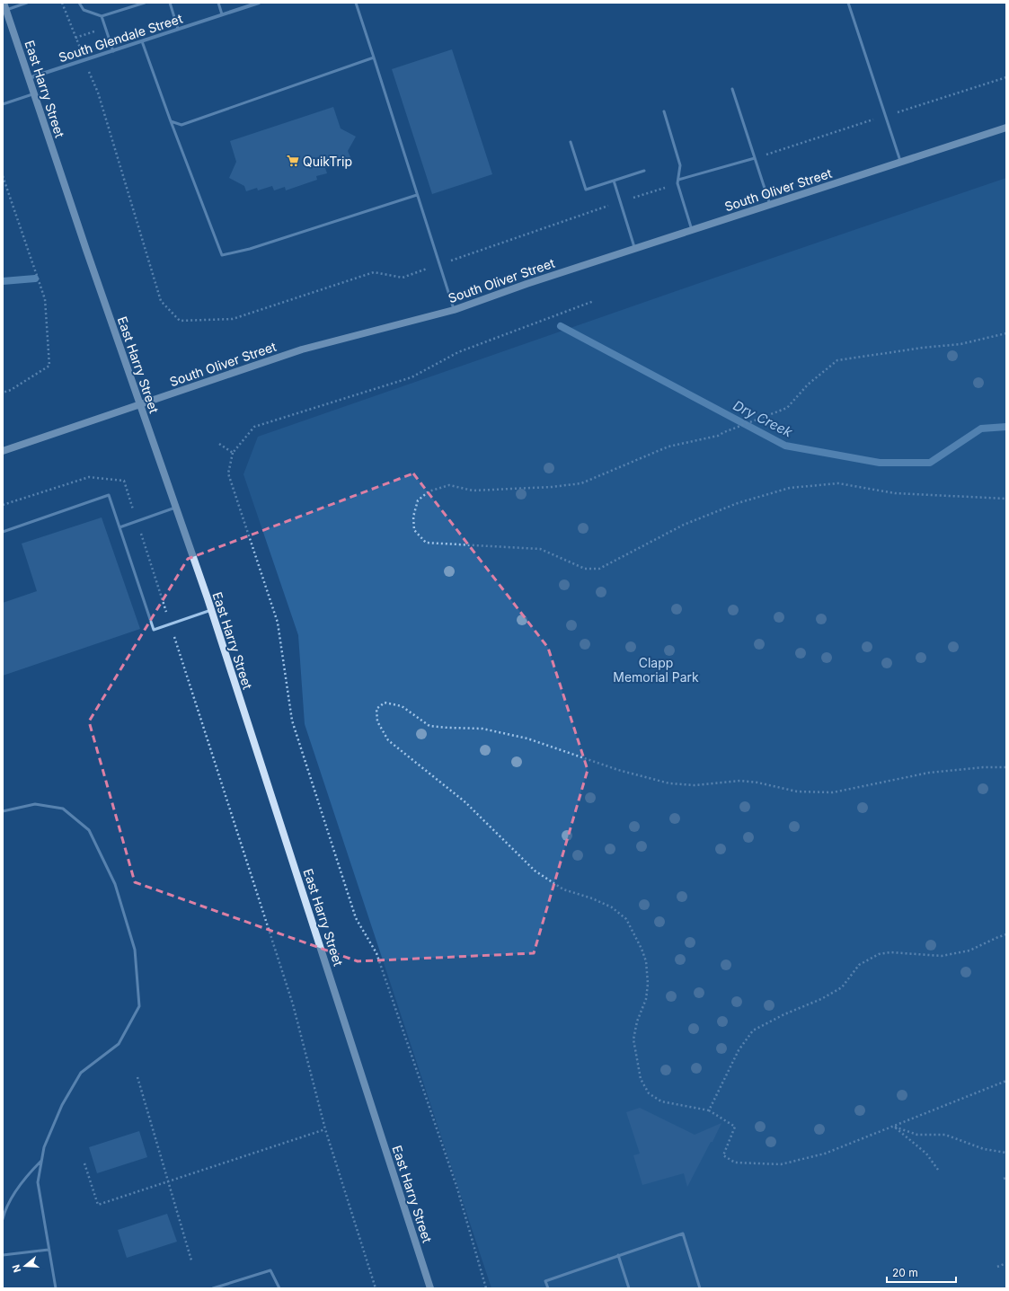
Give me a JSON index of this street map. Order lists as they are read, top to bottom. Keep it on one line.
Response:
{"streets":{"main road":["East Harry Street","South Oliver Street"],"street":["South Glendale Street"]},"crossings":[["South Glendale Street","East Harry Street"],["East Harry Street","South Oliver Street"]],"water":["Dry Creek"],"parks":["Clapp Memorial Park"],"places":{"supermarket":["QuikTrip"]},"scale_bar":"20 m","north":"left"}
